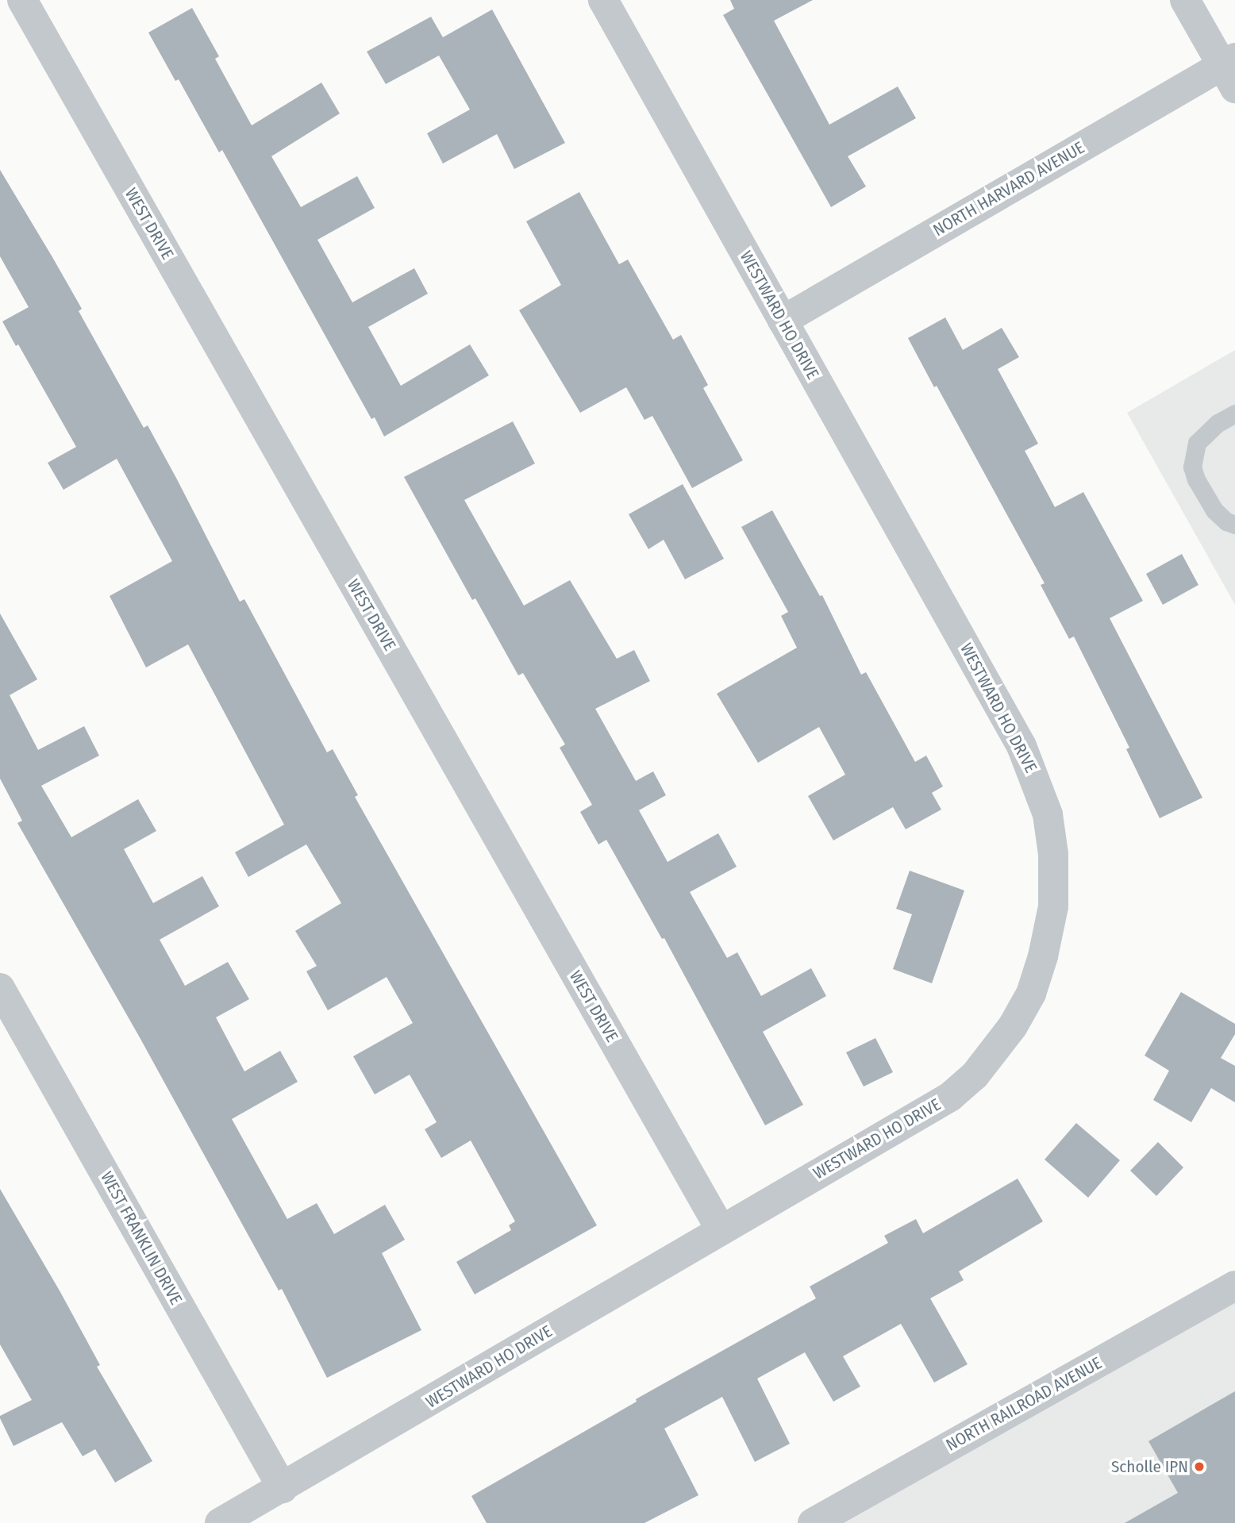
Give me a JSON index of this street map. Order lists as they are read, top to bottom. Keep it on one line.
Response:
{"streets":{"street":["NORTH HARVARD AVENUE","WEST DRIVE","WESTWARD HO DRIVE","WEST FRANKLIN DRIVE","NORTH RAILROAD AVENUE"]},"crossings":[["NORTH HARVARD AVENUE","WESTWARD HO DRIVE"],["WEST DRIVE","WESTWARD HO DRIVE"],["WESTWARD HO DRIVE","WEST FRANKLIN DRIVE"]],"places":["Scholle IPN"]}
